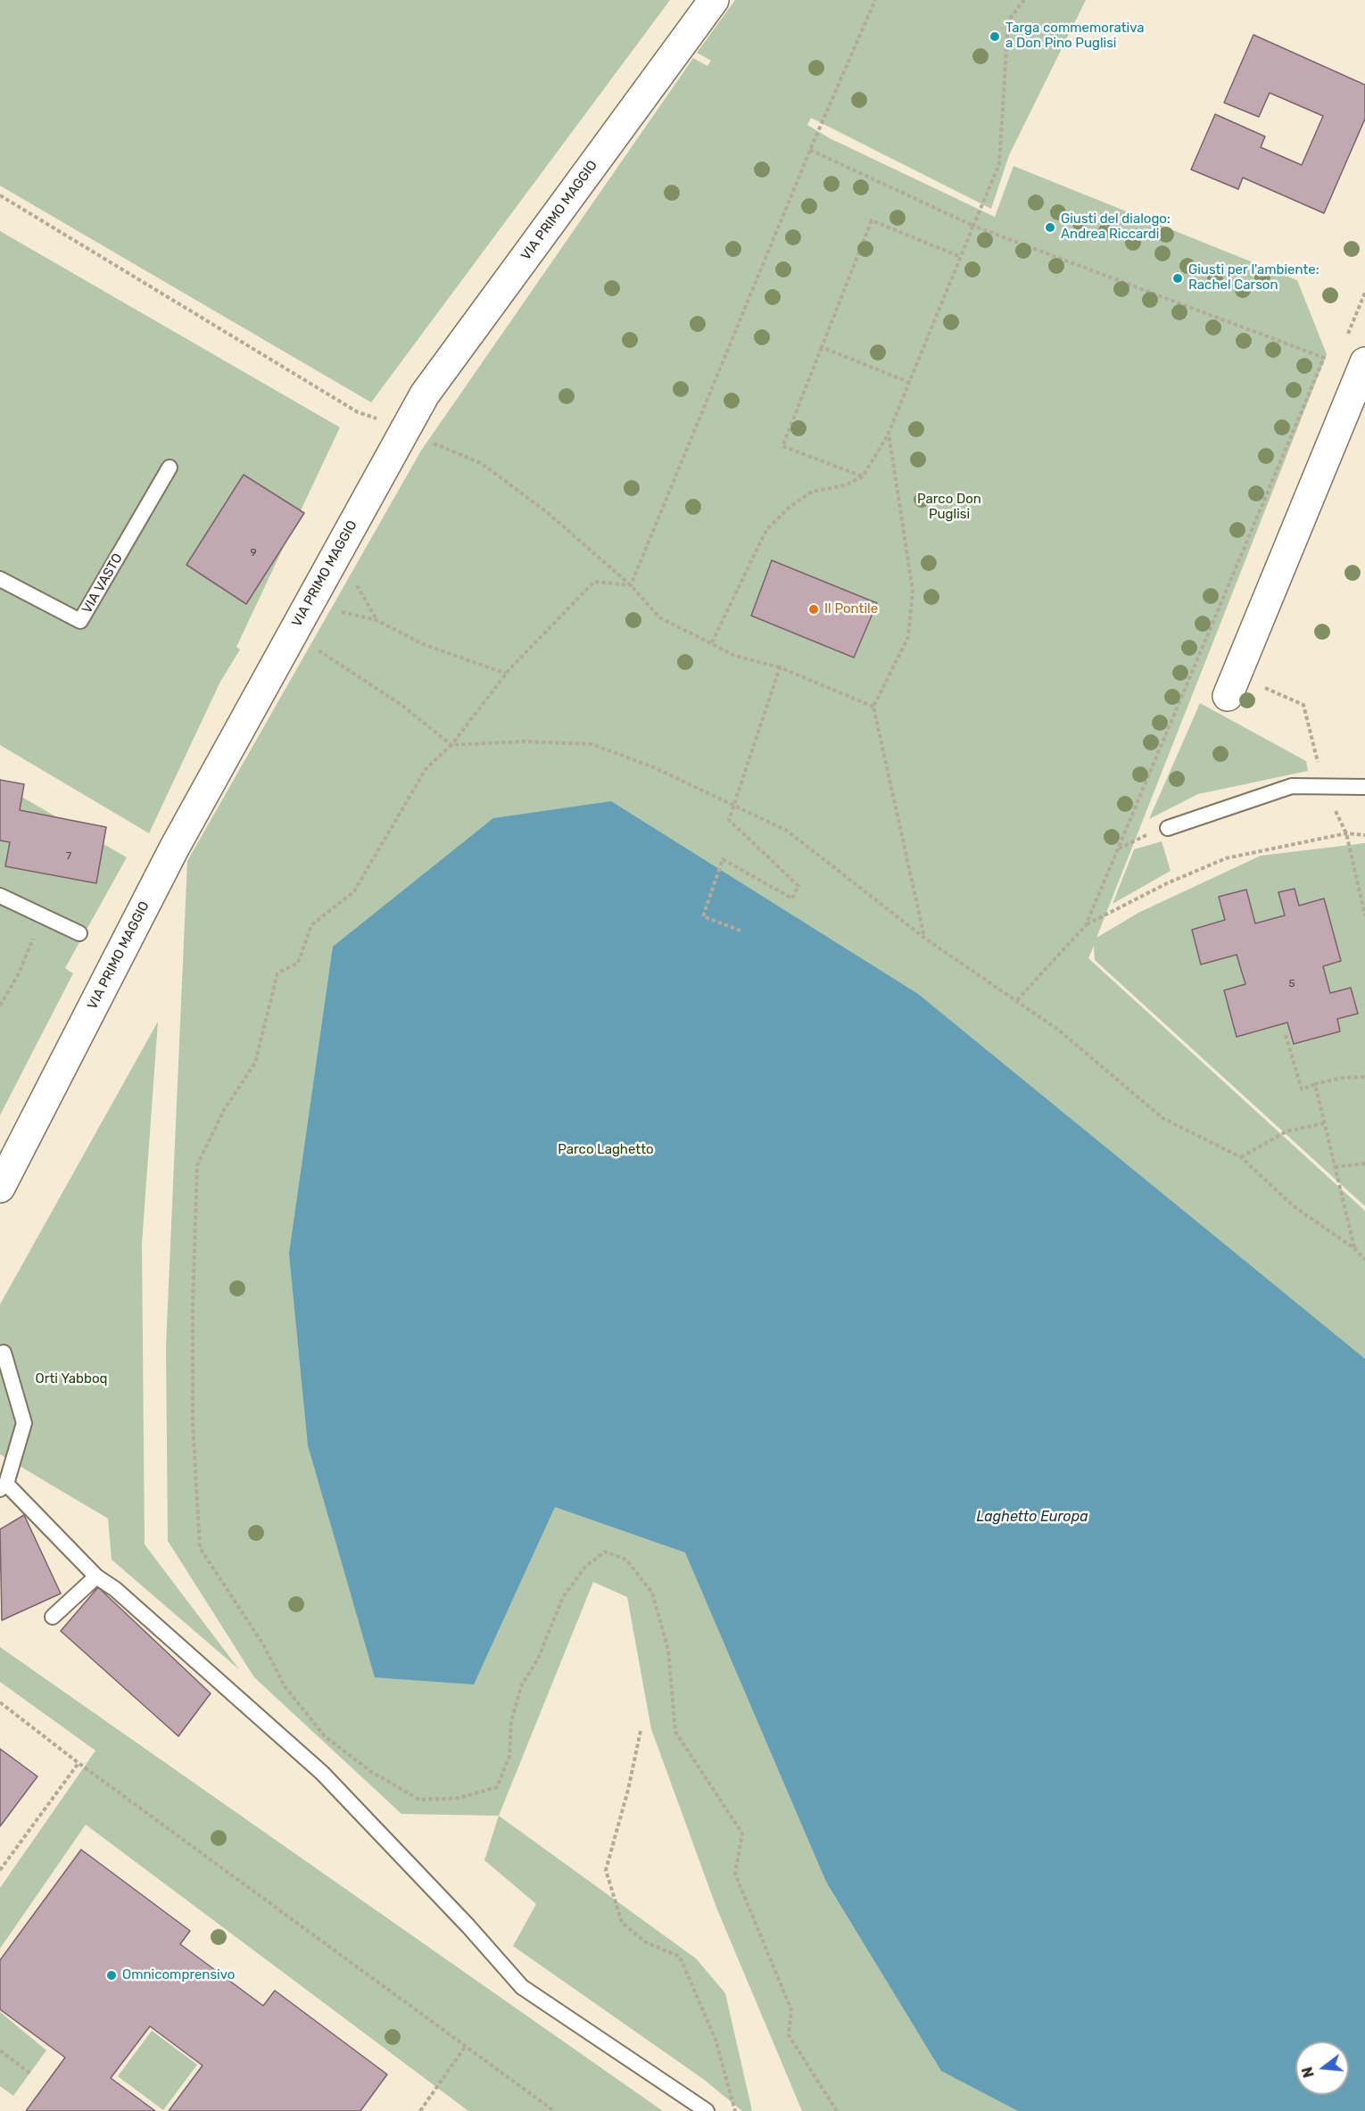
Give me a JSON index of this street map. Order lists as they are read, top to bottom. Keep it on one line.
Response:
{"streets":{"street":["VIA PRIMO MAGGIO"],"lane":["VIA VASTO"]},"water":["Laghetto Europa"],"parks":["Parco Don Puglisi","Parco Laghetto","Orti Yabboq"],"places":["Targa commemorativa a Don Pino Puglisi","Giusti del dialogo: Andrea Riccardi","Giusti per l'ambiente: Rachel Carson","Il Pontile","Omnicomprensivo"],"house_numbers":["9","7","5"],"north":"left"}
